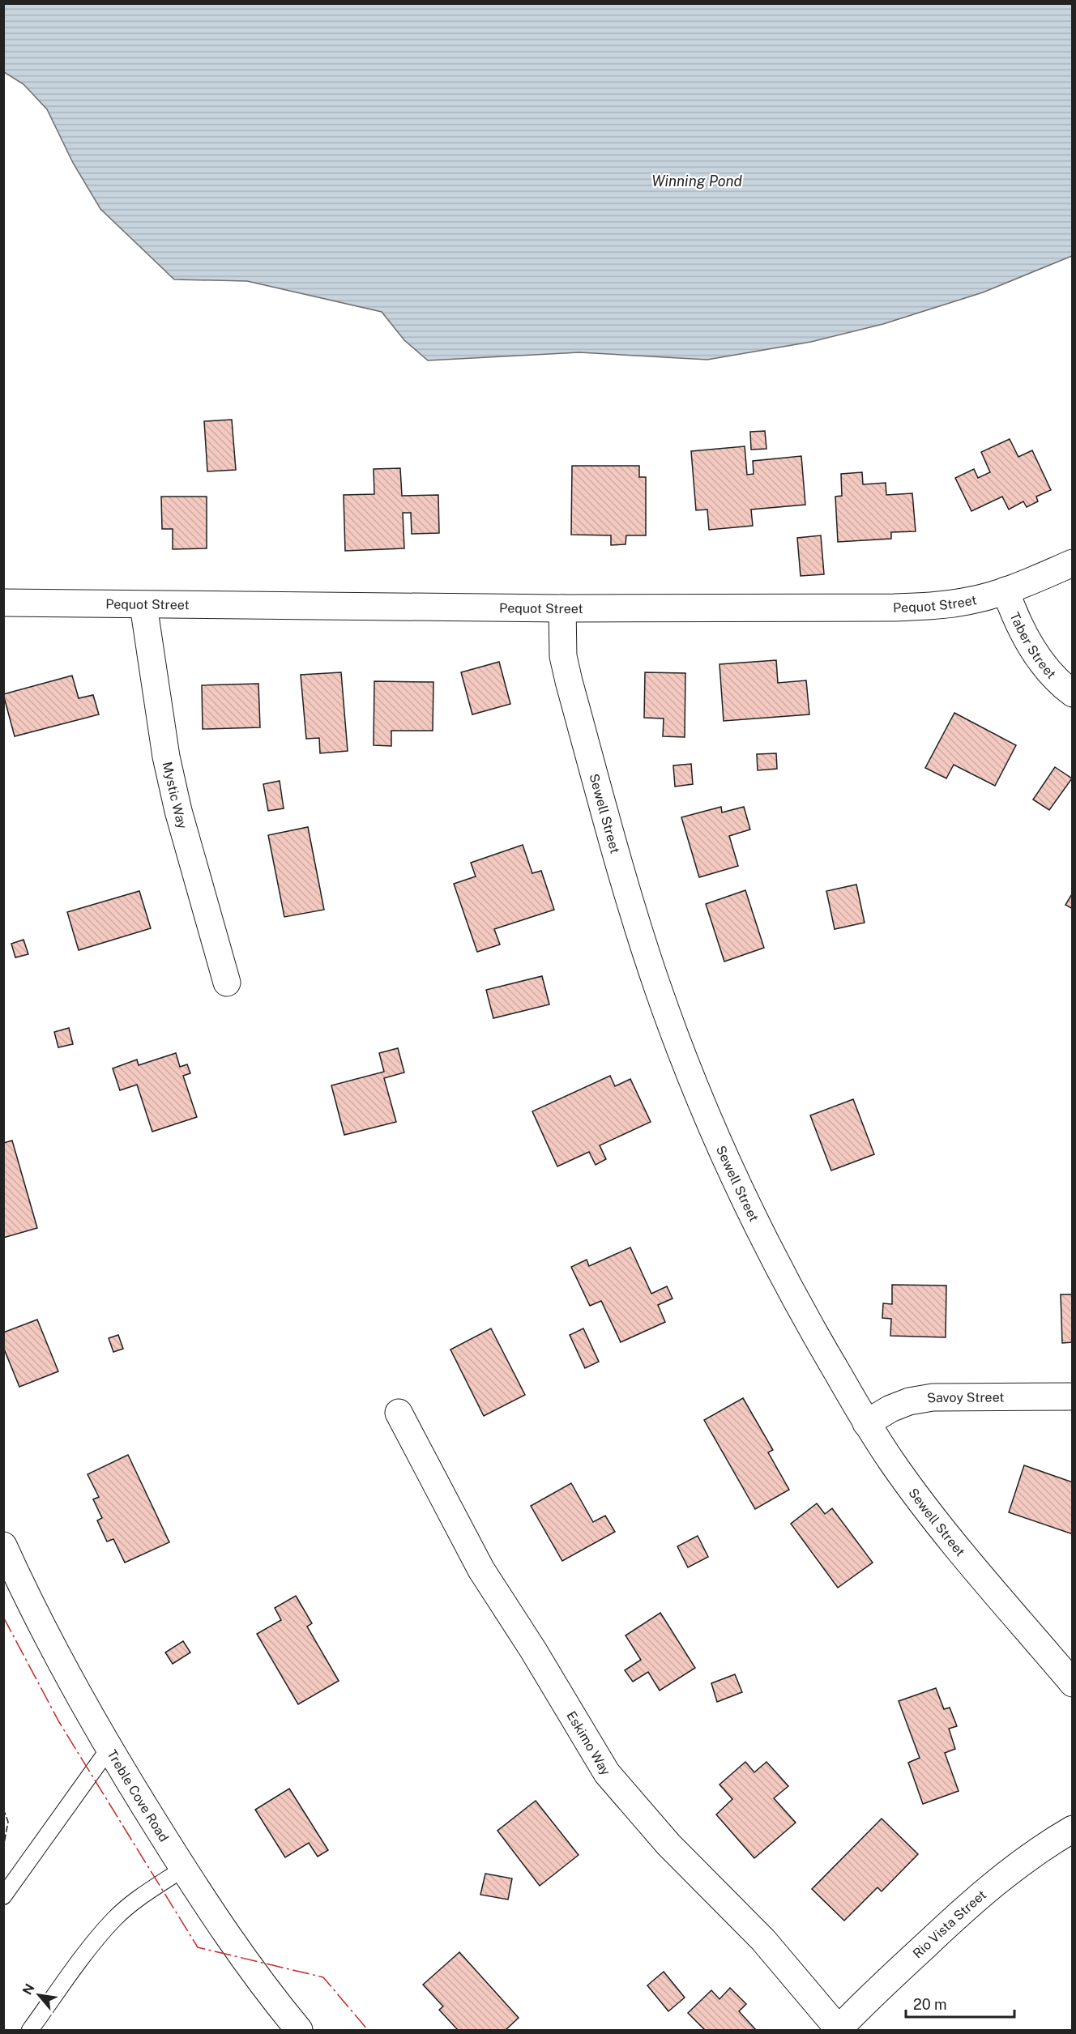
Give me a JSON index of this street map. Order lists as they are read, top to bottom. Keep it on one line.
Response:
{"streets":{"street":["Pequot Street","Taber Street","Mystic Way","Sewell Street","Savoy Street","Eskimo Way","Treble Cove Road","Rio Vista Street"]},"crossings":[["Pequot Street","Taber Street"],["Pequot Street","Mystic Way"],["Pequot Street","Sewell Street"],["Sewell Street","Savoy Street"],["Eskimo Way","Rio Vista Street"]],"water":["Winning Pond"],"scale_bar":"20 m","north":"top left"}
